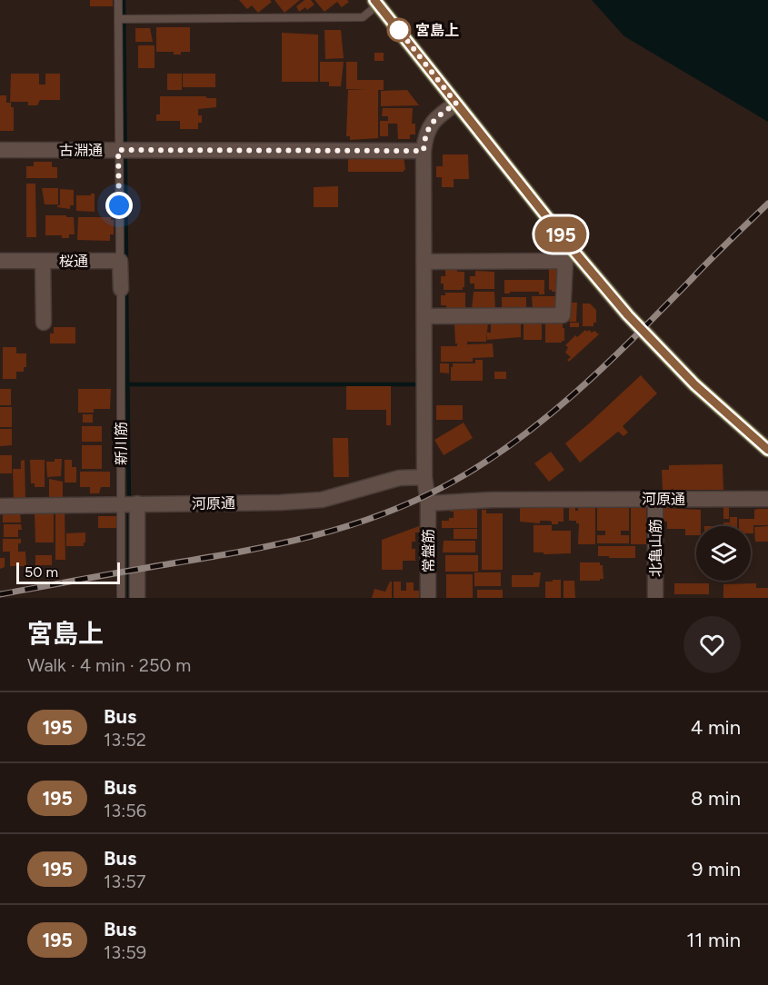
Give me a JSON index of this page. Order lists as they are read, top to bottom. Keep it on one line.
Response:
{"streets":{"street":["古淵通","桜通","河原通","北亀山筋","常盤筋"],"lane":["新川筋"]},"crossings":[["古淵通","常盤筋"],["新川筋","河原通"],["河原通","北亀山筋"],["河原通","常盤筋"]],"places":["宮島上"],"lines":["bus line 195"],"scale_bar":"50 m","page":{"on_map":"195","scale":"50 m","heading":["宮島上","Walk · 4 min · 250 m"],"list":[{"mark":"195","name":"Bus","note":"13:52","value":"4 min"},{"mark":"195","name":"Bus","note":"13:56","value":"8 min"},{"mark":"195","name":"Bus","note":"13:57","value":"9 min"},{"mark":"195","name":"Bus","note":"13:59","value":"11 min"}]}}
